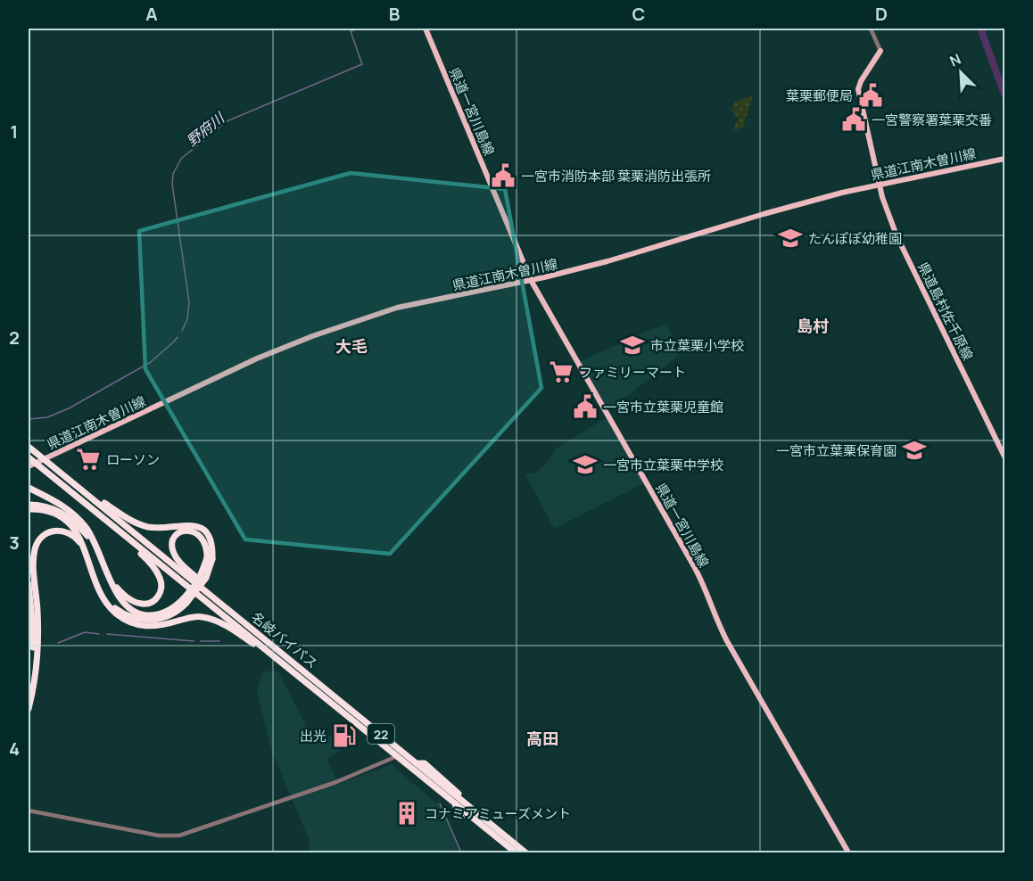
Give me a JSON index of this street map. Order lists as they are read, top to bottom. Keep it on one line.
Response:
{"streets":{"highway":["名岐バイパス","22"],"main road":["県道一宮川島線","県道江南木曽川線","県道島村佐千原線"]},"crossings":[["県道一宮川島線","県道江南木曽川線"],["県道江南木曽川線","県道島村佐千原線"],["県道江南木曽川線","名岐バイパス"],["名岐バイパス","22"]],"districts":["島村","大毛","高田"],"water":["野府川"],"places":{"public building":["葉栗郵便局","一宮警察署葉栗交番","一宮市消防本部 葉栗消防出張所","一宮市立葉栗児童館"],"school or university":["たんぽぽ幼稚園","市立葉栗小学校","一宮市立葉栗保育園","一宮市立葉栗中学校"],"supermarket":["ファミリーマート","ローソン"],"fuel station":["出光"],"building":["コナミアミューズメント"]},"north":"top left","grid":{"columns":["A","B","C","D"],"rows":["1","2","3","4"]}}
